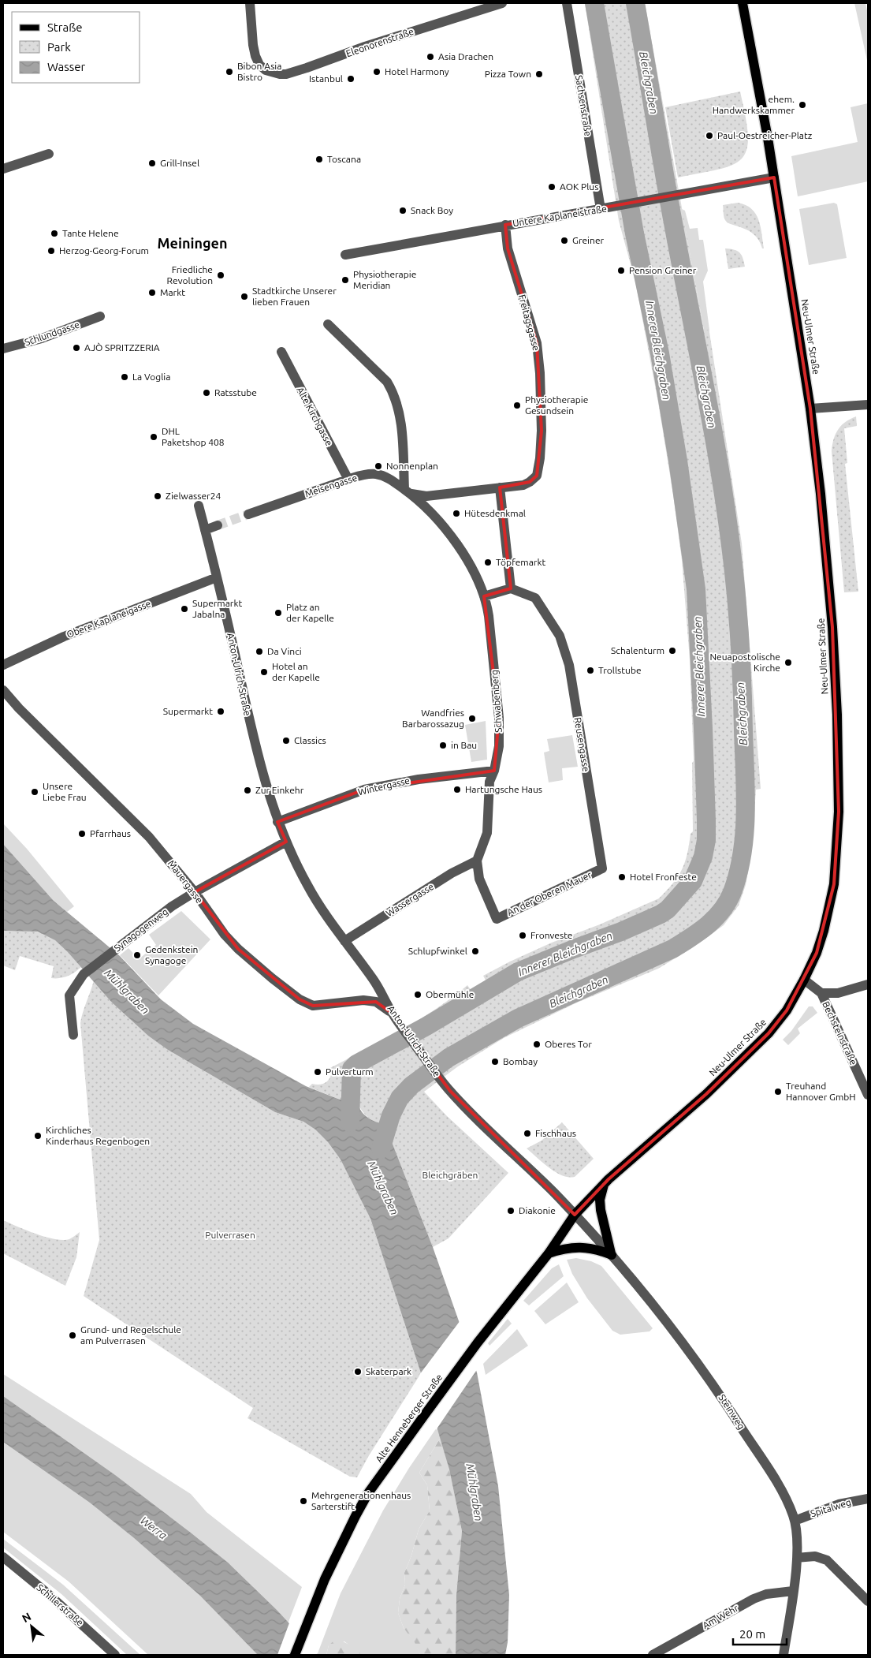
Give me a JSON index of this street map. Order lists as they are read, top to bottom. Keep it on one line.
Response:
{"streets":{"main road":["Neu-Ulmer Straße","Alte Henneberger Straße"],"street":["Eleonorenstraße","Sachsenstraße","Untere Kaplaneistraße","Freitagsgasse","Schlundgasse","Alte Kirchgasse","Meisengasse","Obere Kaplaneigasse","Anton-Ulrich-Straße","Schwabenberg","Reusengasse","Wintergasse","Mauergasse","An der Oberen Mauer","Wassergasse","Synagogenweg","Bechsteinstraße","Steinweg","Spitalweg","Schillerstraße","Am Wehr"]},"crossings":[["Sachsenstraße","Untere Kaplaneistraße"],["Untere Kaplaneistraße","Freitagsgasse"],["Untere Kaplaneistraße","Neu-Ulmer Straße"],["Freitagsgasse","Meisengasse"],["Neu-Ulmer Straße","Anton-Ulrich-Straße"],["Neu-Ulmer Straße","Steinweg"],["Neu-Ulmer Straße","Alte Henneberger Straße"],["Alte Kirchgasse","Meisengasse"],["Meisengasse","Schwabenberg"],["Obere Kaplaneigasse","Anton-Ulrich-Straße"],["Anton-Ulrich-Straße","Wintergasse"],["Anton-Ulrich-Straße","Mauergasse"],["Anton-Ulrich-Straße","Wassergasse"],["Anton-Ulrich-Straße","Steinweg"],["Anton-Ulrich-Straße","Alte Henneberger Straße"],["Schwabenberg","Wintergasse"],["Schwabenberg","An der Oberen Mauer"],["Schwabenberg","Wassergasse"],["Reusengasse","An der Oberen Mauer"],["Mauergasse","Synagogenweg"],["Steinweg","Alte Henneberger Straße"],["Steinweg","Spitalweg"],["Steinweg","Am Wehr"]],"districts":["Meiningen"],"water":["Bleichgraben","Innerer Bleichgraben","Mühlgraben","Werra"],"parks":["Bleichgräben","Pulverrasen"],"places":["Asia Drachen","Bibon Asia Bistro","Hotel Harmony","Pizza Town","Istanbul","ehem. Handwerkskammer","Paul-Oestreicher-Platz","Toscana","Grill-Insel","AOK Plus","Snack Boy","Tante Helene","Greiner","Herzog-Georg-Forum","Pension Greiner","Friedliche Revolution","Physiotherapie Meridian","Markt","Stadtkirche Unserer lieben Frauen","AJÒ SPRITZZERIA","La Voglia","Ratsstube","Physiotherapie Gesundsein","DHL Paketshop 408","Nonnenplan","Zielwasser24","Hütesdenkmal","Töpfemarkt","Supermarkt Jabalna","Platz an der Kapelle","Schalenturm","Da Vinci","Neuapostolische Kirche","Trollstube","Hotel an der Kapelle","Supermarkt","Wandfries Barbarossazug","Classics","in Bau","Hartungsche Haus","Zur Einkehr","Unsere Liebe Frau","Pfarrhaus","Hotel Fronfeste","Fronveste","Schlupfwinkel","Gedenkstein Synagoge","Obermühle","Oberes Tor","Bombay","Pulverturm","Treuhand Hannover GmbH","Fischhaus","Kirchliches Kinderhaus Regenbogen","Diakonie","Grund- und Regelschule am Pulverrasen","Skaterpark","Mehrgenerationenhaus Sarterstift"],"legend":["Straße","Park","Wasser"],"scale_bar":"20 m","north":"top left"}
